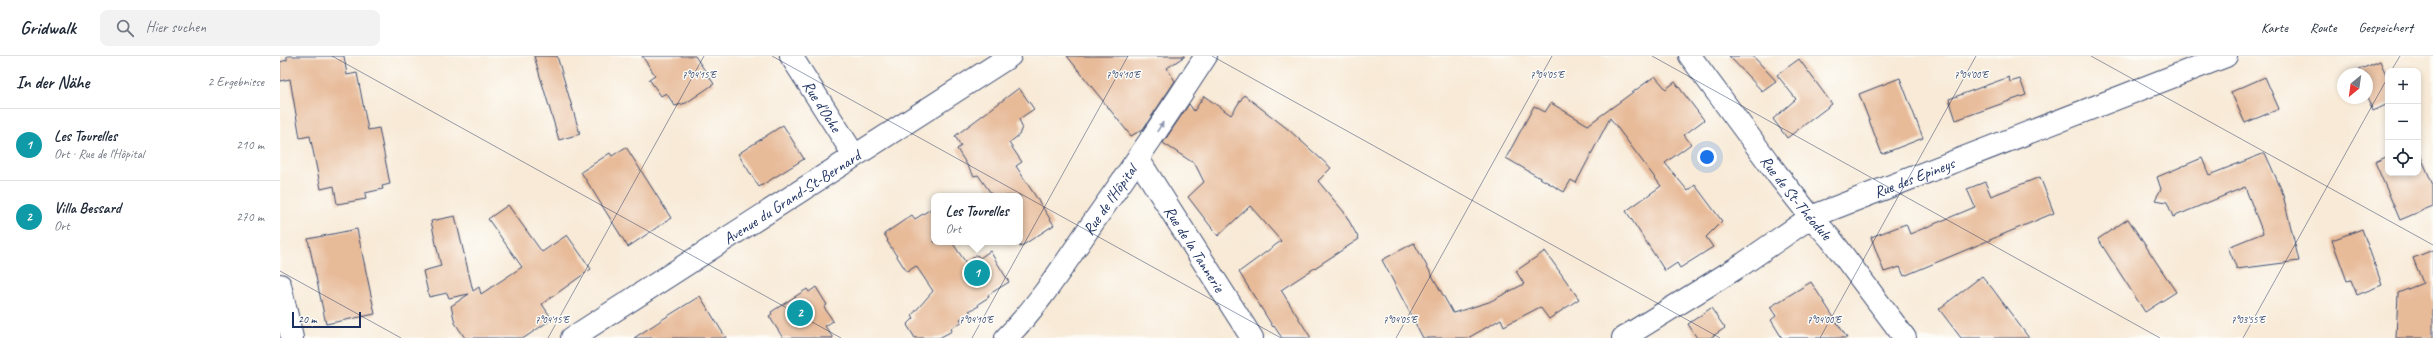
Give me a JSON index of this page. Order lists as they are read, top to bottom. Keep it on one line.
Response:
{"streets":{"street":["Rue d'Oche","Rue des Epineys","Avenue du Grand-St-Bernard","Rue de St-Théodule","Rue de l'Hôpital","Rue de la Tannerie"]},"crossings":[["Rue d'Oche","Avenue du Grand-St-Bernard"],["Rue des Epineys","Rue de St-Théodule"],["Rue de l'Hôpital","Rue de la Tannerie"]],"one_way":["Rue de l'Hôpital"],"scale_bar":"20 m","north":"bottom left","page":{"header":"Gridwalk","search":"Hier suchen","nav":["Karte","Route","Gespeichert"],"heading":["In der Nähe","2 Ergebnisse"],"map_buttons":["+","−"],"list":[{"mark":"1","name":"Les Tourelles","note":"Ort · Rue de l'Hôpital","value":"210 m"},{"mark":"2","name":"Villa Bessard","note":"Ort","value":"270 m"}],"popup":["Les Tourelles","Ort"],"pins":["1","2"],"scale":"20 m"},"coordinates":["7°04'15\"E","7°04'10\"E","7°04'05\"E","7°04'00\"E","7°03'55\"E"]}
